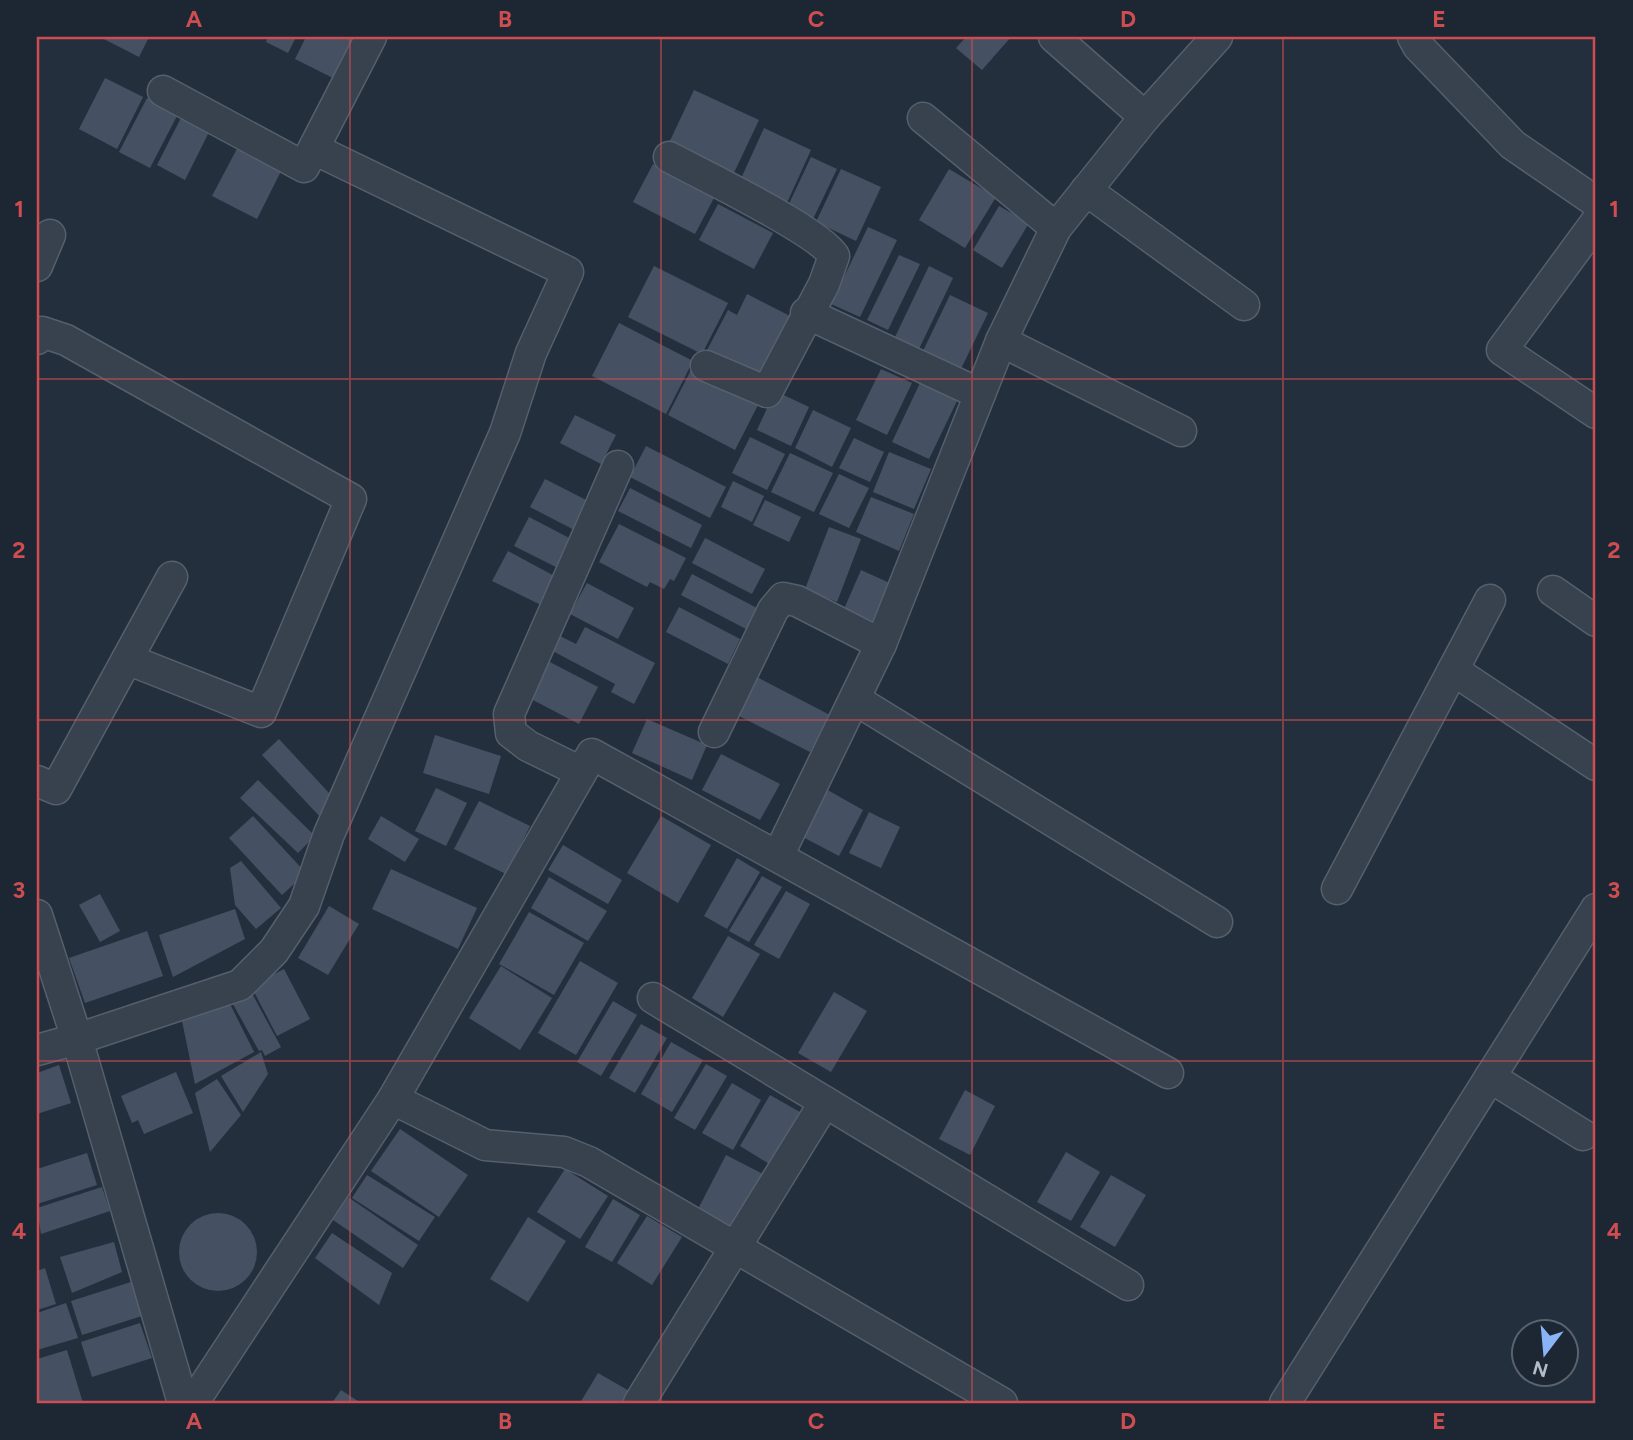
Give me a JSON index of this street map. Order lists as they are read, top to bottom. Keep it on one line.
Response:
{"north":"bottom","grid":{"columns":["A","B","C","D","E"],"rows":["1","2","3","4"]}}
